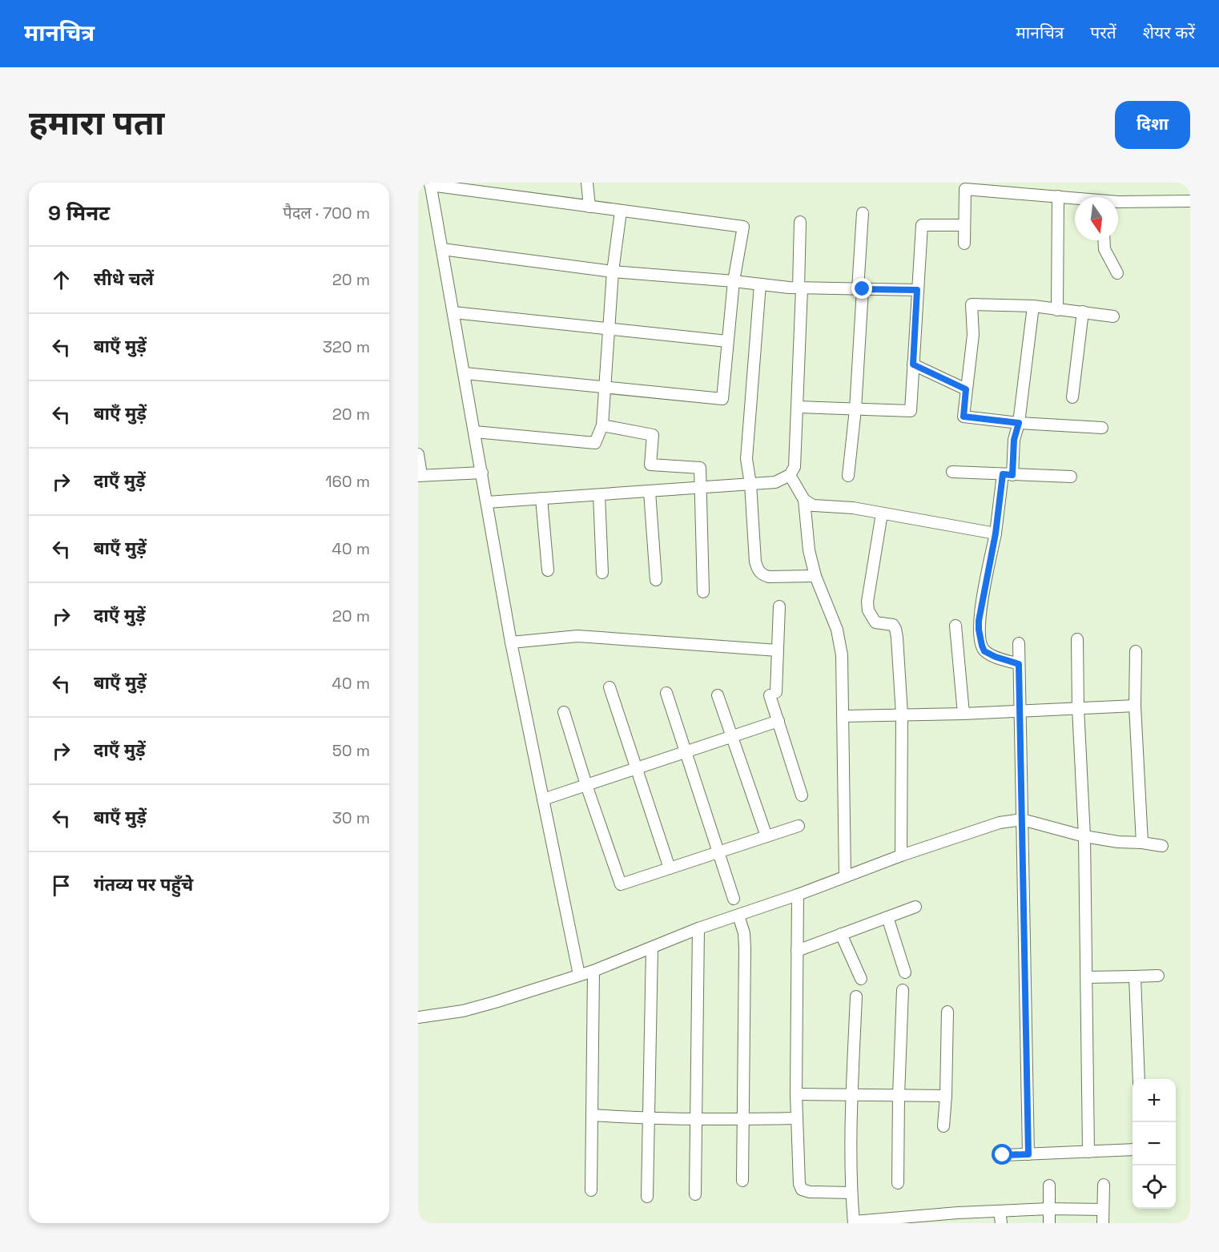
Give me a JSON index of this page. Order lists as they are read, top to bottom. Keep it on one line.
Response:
{"north":"bottom","page":{"header":"मानचित्र","nav":["मानचित्र","परतें","शेयर करें"],"buttons":"दिशा","title":"हमारा पता","heading":["9 मिनट","पैदल · 700 m"],"list":[["सीधे चलें","20 m"],["बाएँ मुड़ें","320 m"],["बाएँ मुड़ें","20 m"],["दाएँ मुड़ें","160 m"],["बाएँ मुड़ें","40 m"],["दाएँ मुड़ें","20 m"],["बाएँ मुड़ें","40 m"],["दाएँ मुड़ें","50 m"],["बाएँ मुड़ें","30 m"],"गंतव्य पर पहुँचे"],"map_buttons":["+","−"]}}
